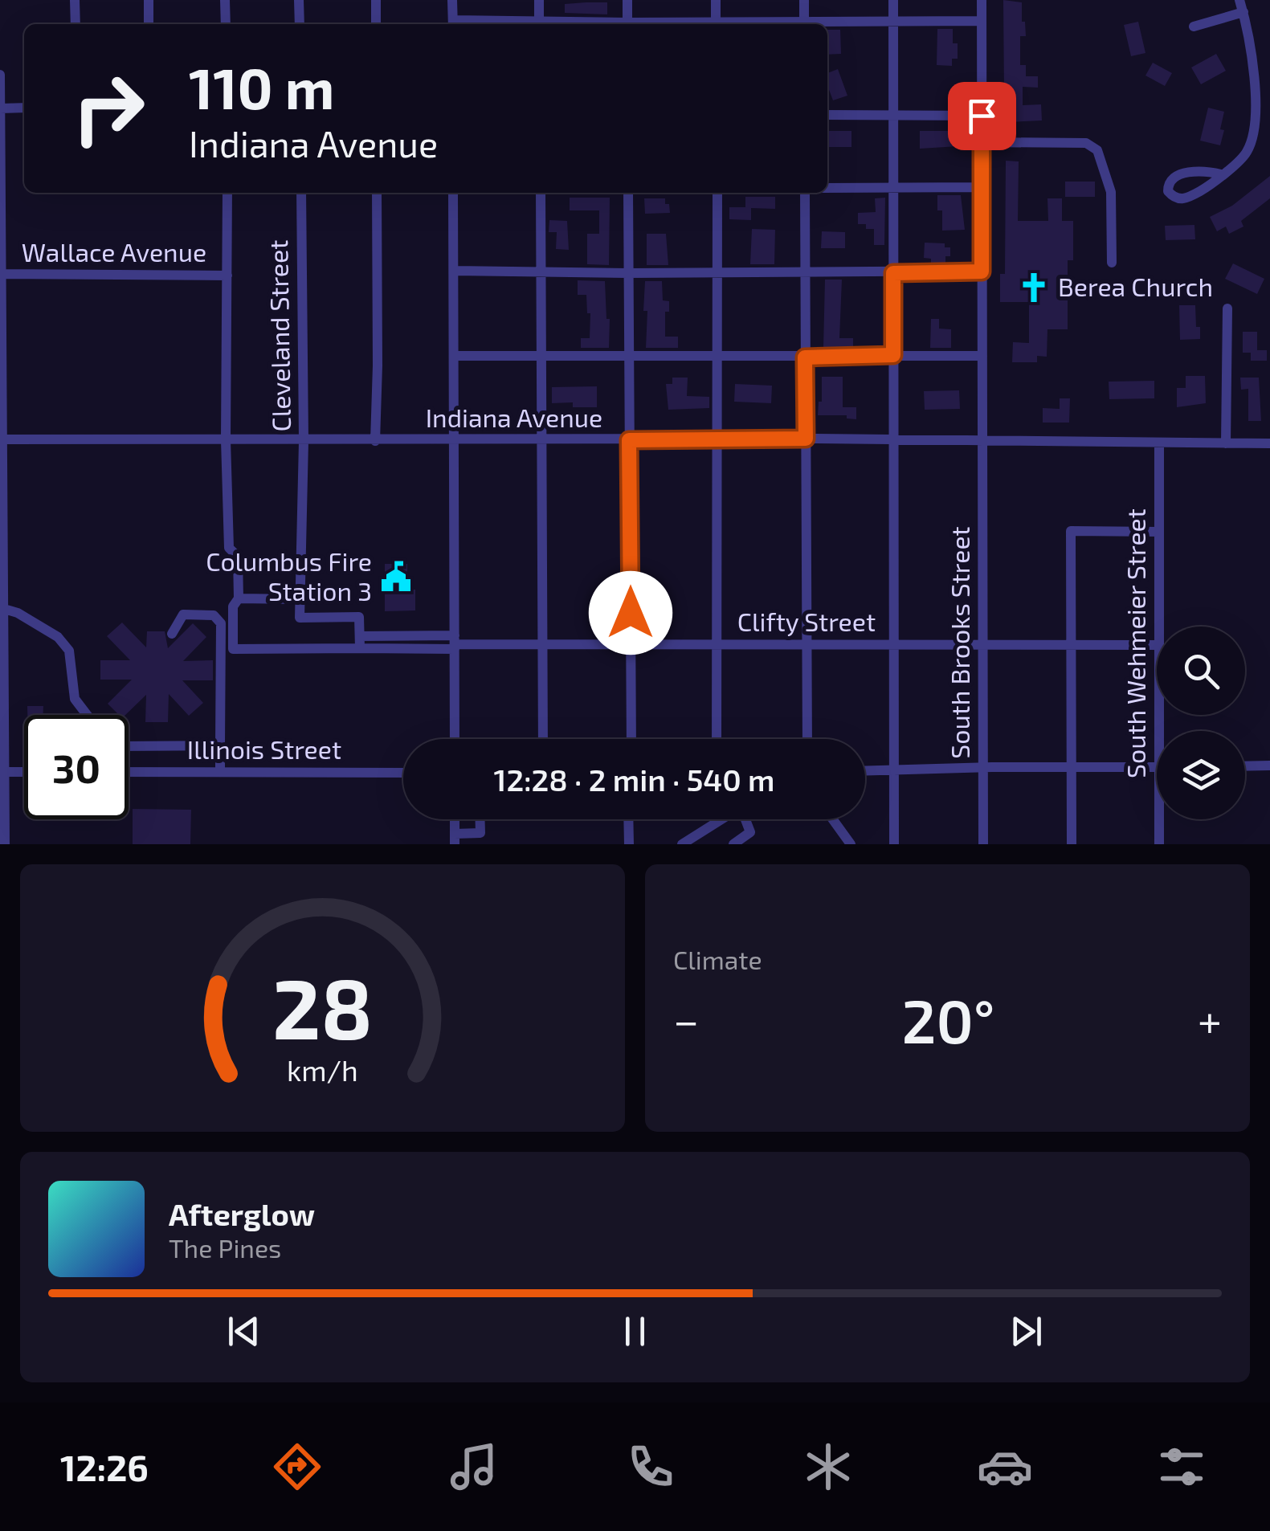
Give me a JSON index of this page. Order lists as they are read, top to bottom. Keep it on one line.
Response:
{"streets":{"street":["Wallace Avenue","Cleveland Street","Indiana Avenue","Clifty Street","South Brooks Street","South Wehmeier Street","Illinois Street"]},"crossings":[["Cleveland Street","Indiana Avenue"],["Indiana Avenue","South Brooks Street"],["Indiana Avenue","South Wehmeier Street"],["Clifty Street","South Brooks Street"]],"places":{"church":["Berea Church"],"public building":["Columbus Fire Station 3"]},"page":{"turn":["110 m","Indiana Avenue"],"limit":"30","trip":"12:28 · 2 min · 540 m","tile":"Climate","heat":["−","20°","+"],"song":["Afterglow","The Pines"],"tabs":"12:26","gauge":["28","km/h"]}}
